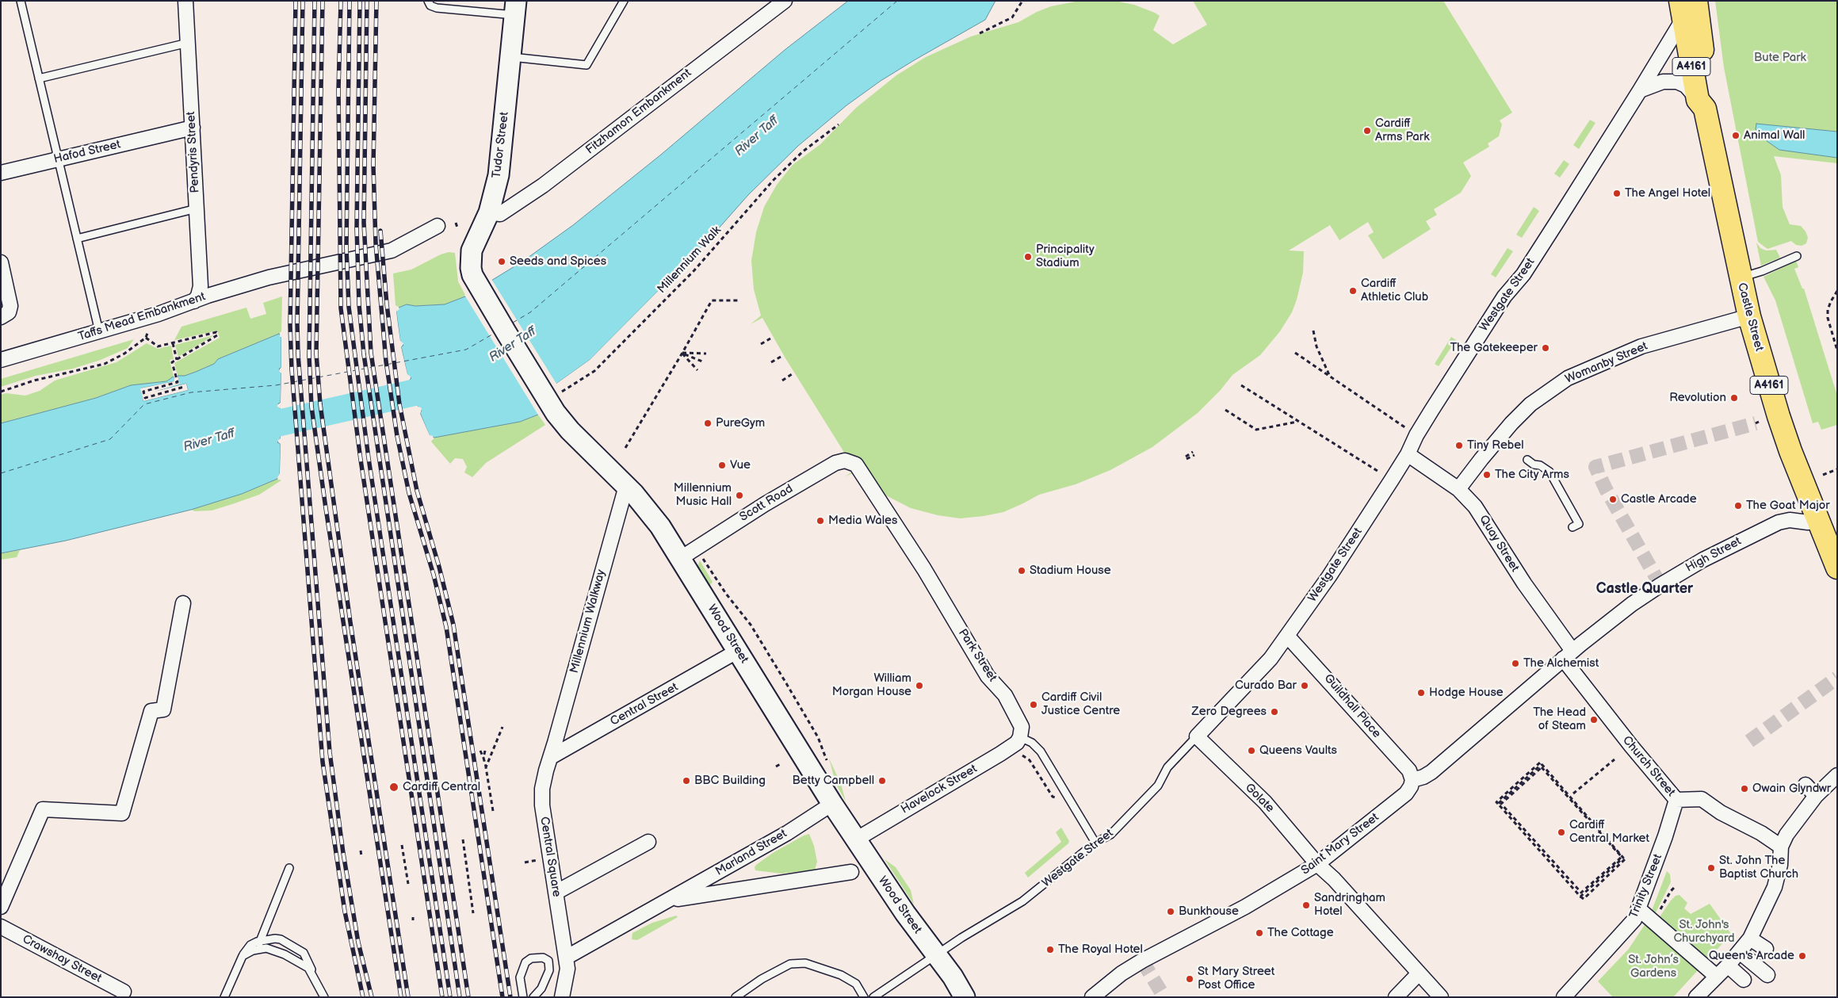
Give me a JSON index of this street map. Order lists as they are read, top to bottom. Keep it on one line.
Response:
{"streets":{"main road":["A4161","Castle Street"],"street":["Fitzhamon Embankment","Tudor Street","Hafod Street","Pendyris Street","Westgate Street","Taffs Mead Embankment","Womanby Street","Scott Road","Quay Street","High Street","Millennium Walkway","Wood Street","Park Street","Central Street","Guildhall Place","Church Street","Havelock Street","Golate","Saint Mary Street","Marland Street","Central Square","Trinity Street","Crawshay Street"],"path":["Millennium Walk"]},"crossings":[["A4161","Castle Street"],["A4161","High Street"],["Fitzhamon Embankment","Tudor Street"],["Tudor Street","Wood Street"],["Hafod Street","Pendyris Street"],["Pendyris Street","Taffs Mead Embankment"],["Millennium Walk","Wood Street"],["Westgate Street","Castle Street"],["Westgate Street","Quay Street"],["Westgate Street","Wood Street"],["Westgate Street","Guildhall Place"],["Westgate Street","Golate"],["Castle Street","Womanby Street"],["Castle Street","High Street"],["Womanby Street","Quay Street"],["Scott Road","Wood Street"],["Scott Road","Park Street"],["Quay Street","High Street"],["Quay Street","Church Street"],["High Street","Church Street"],["Millennium Walkway","Wood Street"],["Millennium Walkway","Central Street"],["Millennium Walkway","Central Square"],["Wood Street","Central Street"],["Wood Street","Havelock Street"],["Wood Street","Marland Street"],["Park Street","Havelock Street"],["Central Street","Central Square"],["Guildhall Place","Saint Mary Street"],["Church Street","Trinity Street"],["Golate","Saint Mary Street"],["Marland Street","Central Square"]],"districts":["Castle Quarter"],"water":["River Taff"],"parks":["Bute Park","St. John's Churchyard","St. John’s Gardens"],"places":["Cardiff Arms Park","Animal Wall","The Angel Hotel","Principality Stadium","Seeds and Spices","Cardiff Athletic Club","The Gatekeeper","Revolution","PureGym","Tiny Rebel","Vue","The City Arms","Millennium Music Hall","Castle Arcade","The Goat Major","Media Wales","Stadium House","The Alchemist","William Morgan House","Curado Bar","Hodge House","Cardiff Civil Justice Centre","Zero Degrees","The Head of Steam","Queens Vaults","BBC Building","Betty Campbell","Cardiff Central","Owain Glyndwr","Cardiff Central Market","St. John The Baptist Church","Sandringham Hotel","Bunkhouse","The Cottage","The Royal Hotel","Queen's Arcade","St Mary Street Post Office"]}
